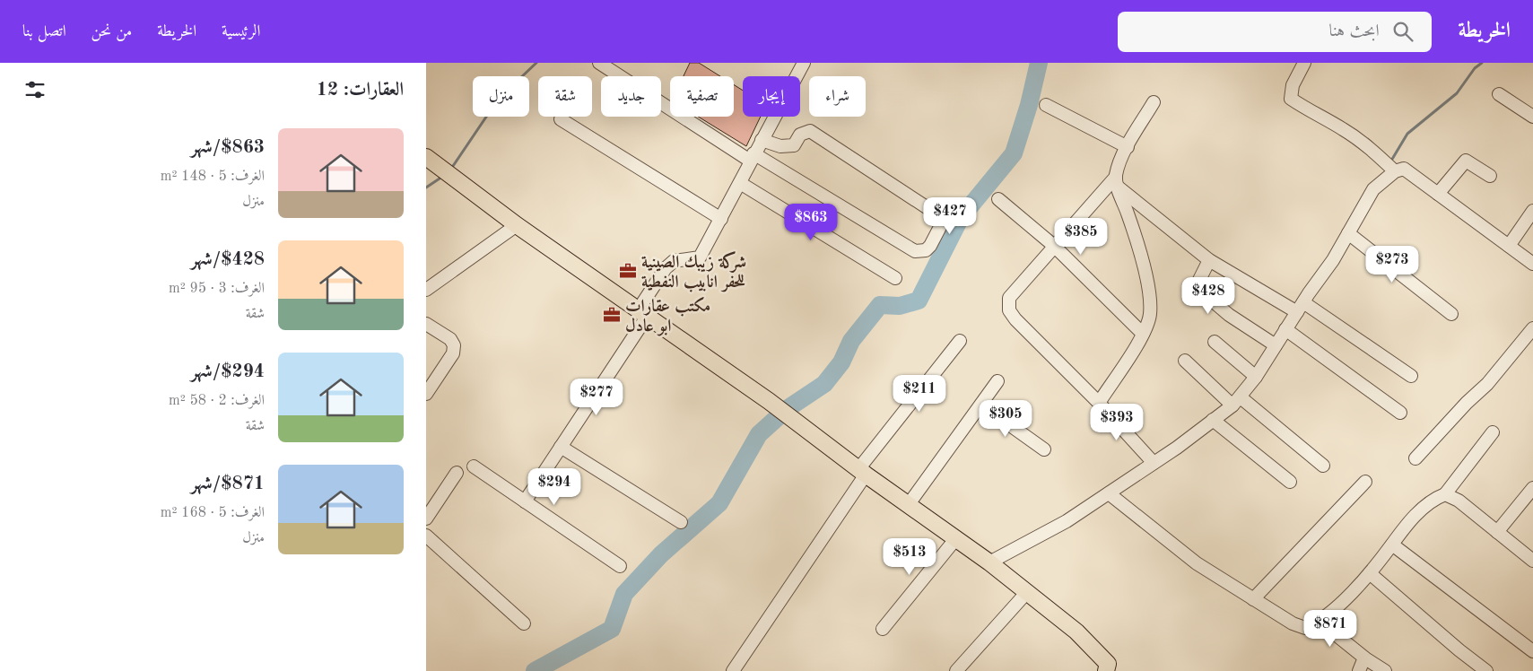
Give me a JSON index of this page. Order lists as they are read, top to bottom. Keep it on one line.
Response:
{"places":{"office":["شركة زيبك الصينية للحفر انابيب النفطية","مكتب عقارات ابو عادل"]},"page":{"header":"الخريطة","search":"ابحث هنا","nav":["الرئيسية","الخريطة","من نحن","اتصل بنا"],"heading":"العقارات: 12","chip":["شراء","إيجار","تصفية","جديد","شقة","منزل"],"list":[{"name":"$863/شهر","note":"الغرف: 5 · 148 m² · منزل"},{"name":"$428/شهر","note":"الغرف: 3 · 95 m² · شقة"},{"name":"$294/شهر","note":"الغرف: 2 · 58 m² · شقة"},{"name":"$871/شهر","note":"الغرف: 5 · 168 m² · منزل"}],"price":["$427","$863","$385","$273","$428","$211","$277","$305","$393","$294","$513","$871"]}}
